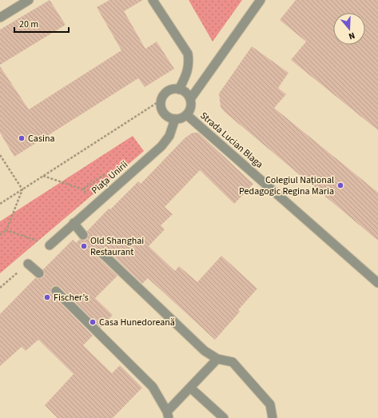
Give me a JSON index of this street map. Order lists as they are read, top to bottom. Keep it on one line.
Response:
{"streets":{"street":["Strada Lucian Blaga","Piața Unirii"]},"crossings":[["Strada Lucian Blaga","Piața Unirii"]],"places":["Casina","Colegiul Național Pedagogic Regina Maria","Old Shanghai Restaurant","Fischer’s","Casa Hunedoreană"],"scale_bar":"20 m","north":"bottom"}
